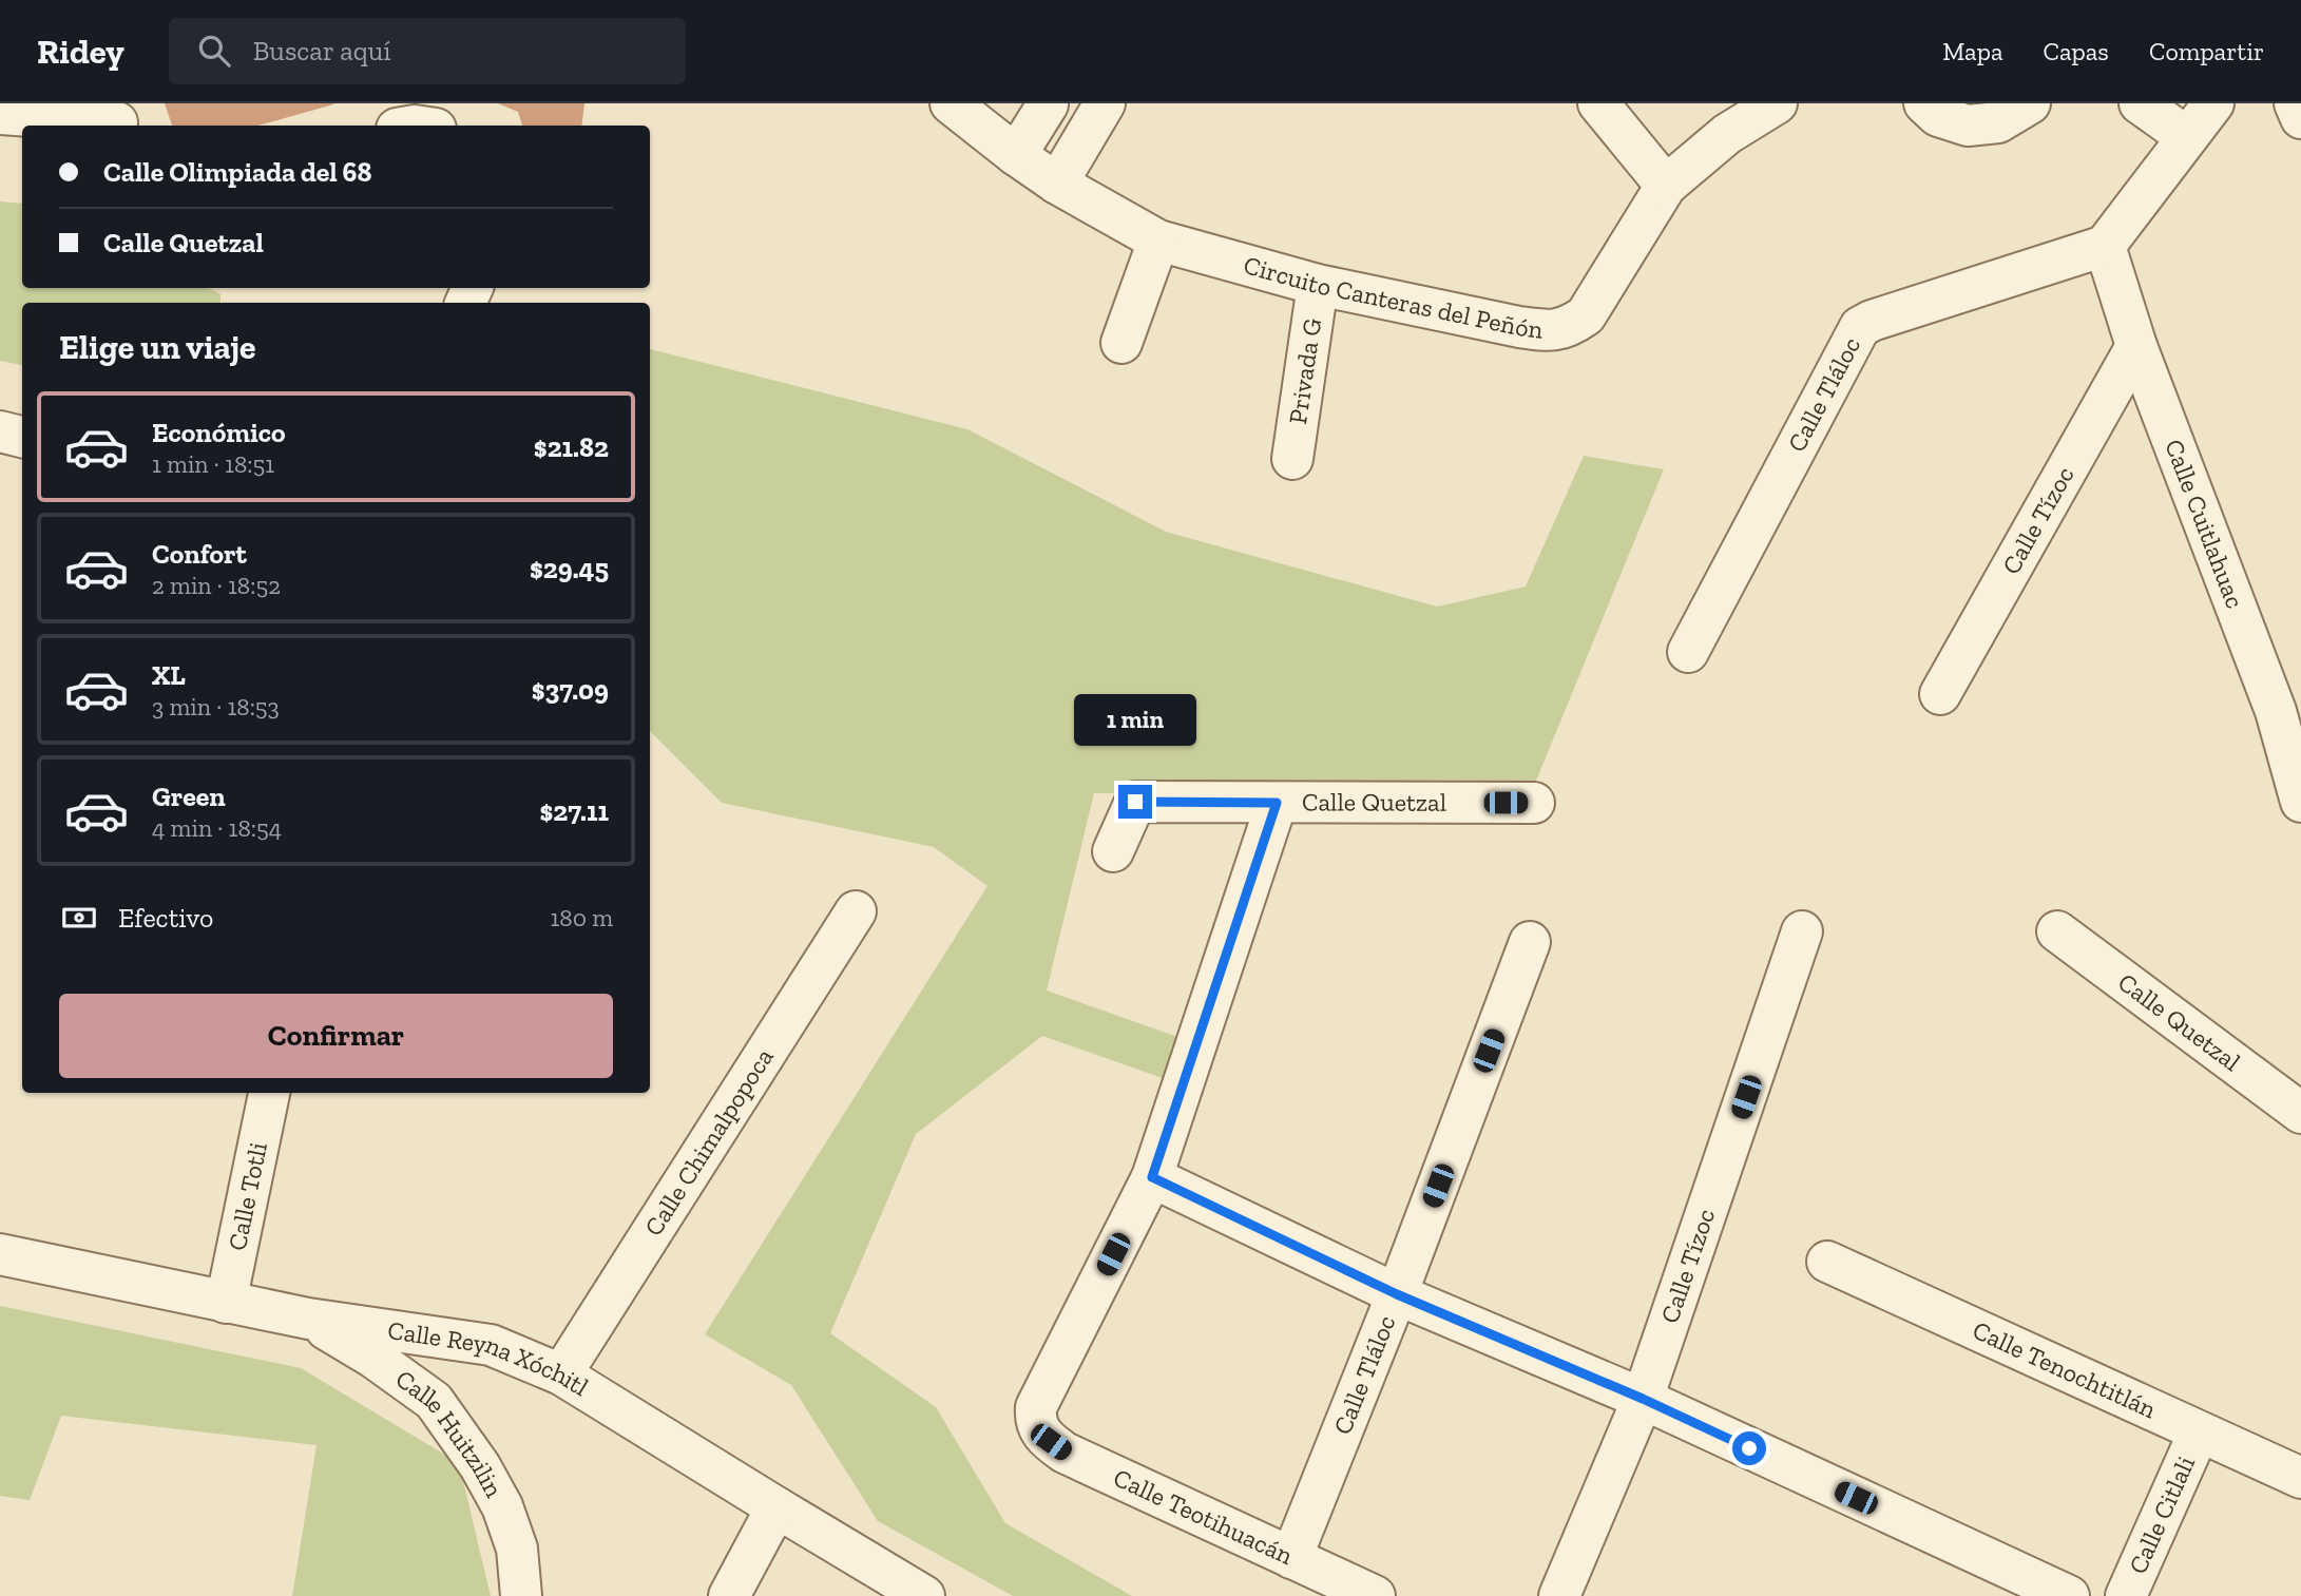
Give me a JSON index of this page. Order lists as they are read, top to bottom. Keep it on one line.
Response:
{"streets":{"street":["Circuito Canteras del Peñón","Privada G","Calle Tláloc","Calle Tízoc","Calle Cuitlahuac","Calle Quetzal","Calle Chimalpopoca","Calle Totli","Calle Reyna Xóchitl","Calle Tenochtitlán","Calle Huitzilin","Calle Citlali","Calle Teotihuacán"]},"crossings":[["Circuito Canteras del Peñón","Privada G"],["Calle Tláloc","Calle Cuitlahuac"],["Calle Tláloc","Calle Teotihuacán"],["Calle Tízoc","Calle Cuitlahuac"],["Calle Chimalpopoca","Calle Reyna Xóchitl"],["Calle Totli","Calle Reyna Xóchitl"],["Calle Reyna Xóchitl","Calle Huitzilin"],["Calle Tenochtitlán","Calle Citlali"]],"page":{"header":"Ridey","search":"Buscar aquí","nav":["Mapa","Capas","Compartir"],"banner":["Calle Olimpiada del 68","Calle Quetzal"],"heading":"Elige un viaje","list":[{"name":"Económico","note":"1 min · 18:51","value":"$21.82"},{"name":"Confort","note":"2 min · 18:52","value":"$29.45"},{"name":"XL","note":"3 min · 18:53","value":"$37.09"},{"name":"Green","note":"4 min · 18:54","value":"$27.11"}],"bubble":"1 min","pay":["Efectivo","180 m"],"buttons":"Confirmar"}}
